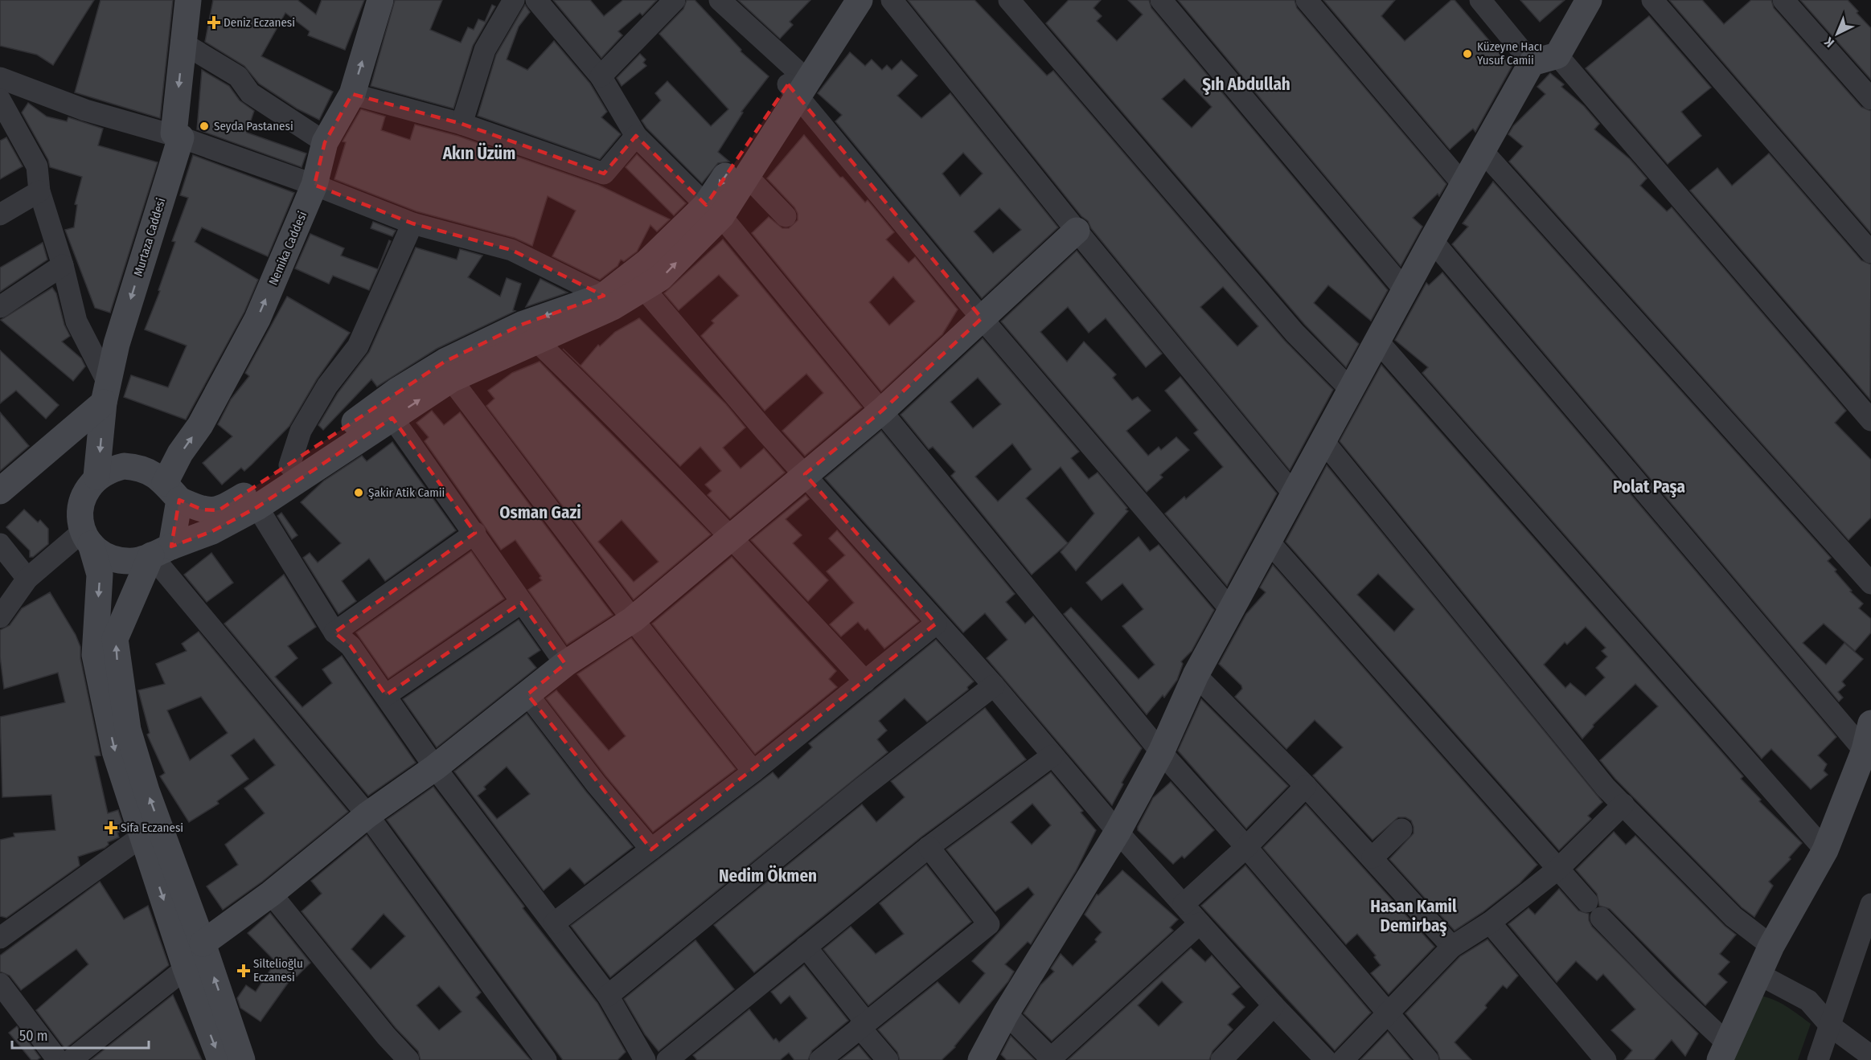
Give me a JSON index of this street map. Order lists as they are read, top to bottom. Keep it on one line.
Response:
{"streets":{"main road":["Murtaza Caddesi","Nemika Caddesi"]},"crossings":[["Murtaza Caddesi","Nemika Caddesi"]],"one_way":["Murtaza Caddesi"],"districts":["Şıh Abdullah","Akın Üzüm","Polat Paşa","Osman Gazi","Nedim Ökmen","Hasan Kamil Demirbaş"],"places":{"health":["Deniz Eczanesi","Sifa Eczanesi","Siltelioğlu Eczanesi"],"other":["Küzeyne Hacı Yusuf Camii","Seyda Pastanesi","Şakir Atik Camii"]},"scale_bar":"50 m","north":"bottom left"}
